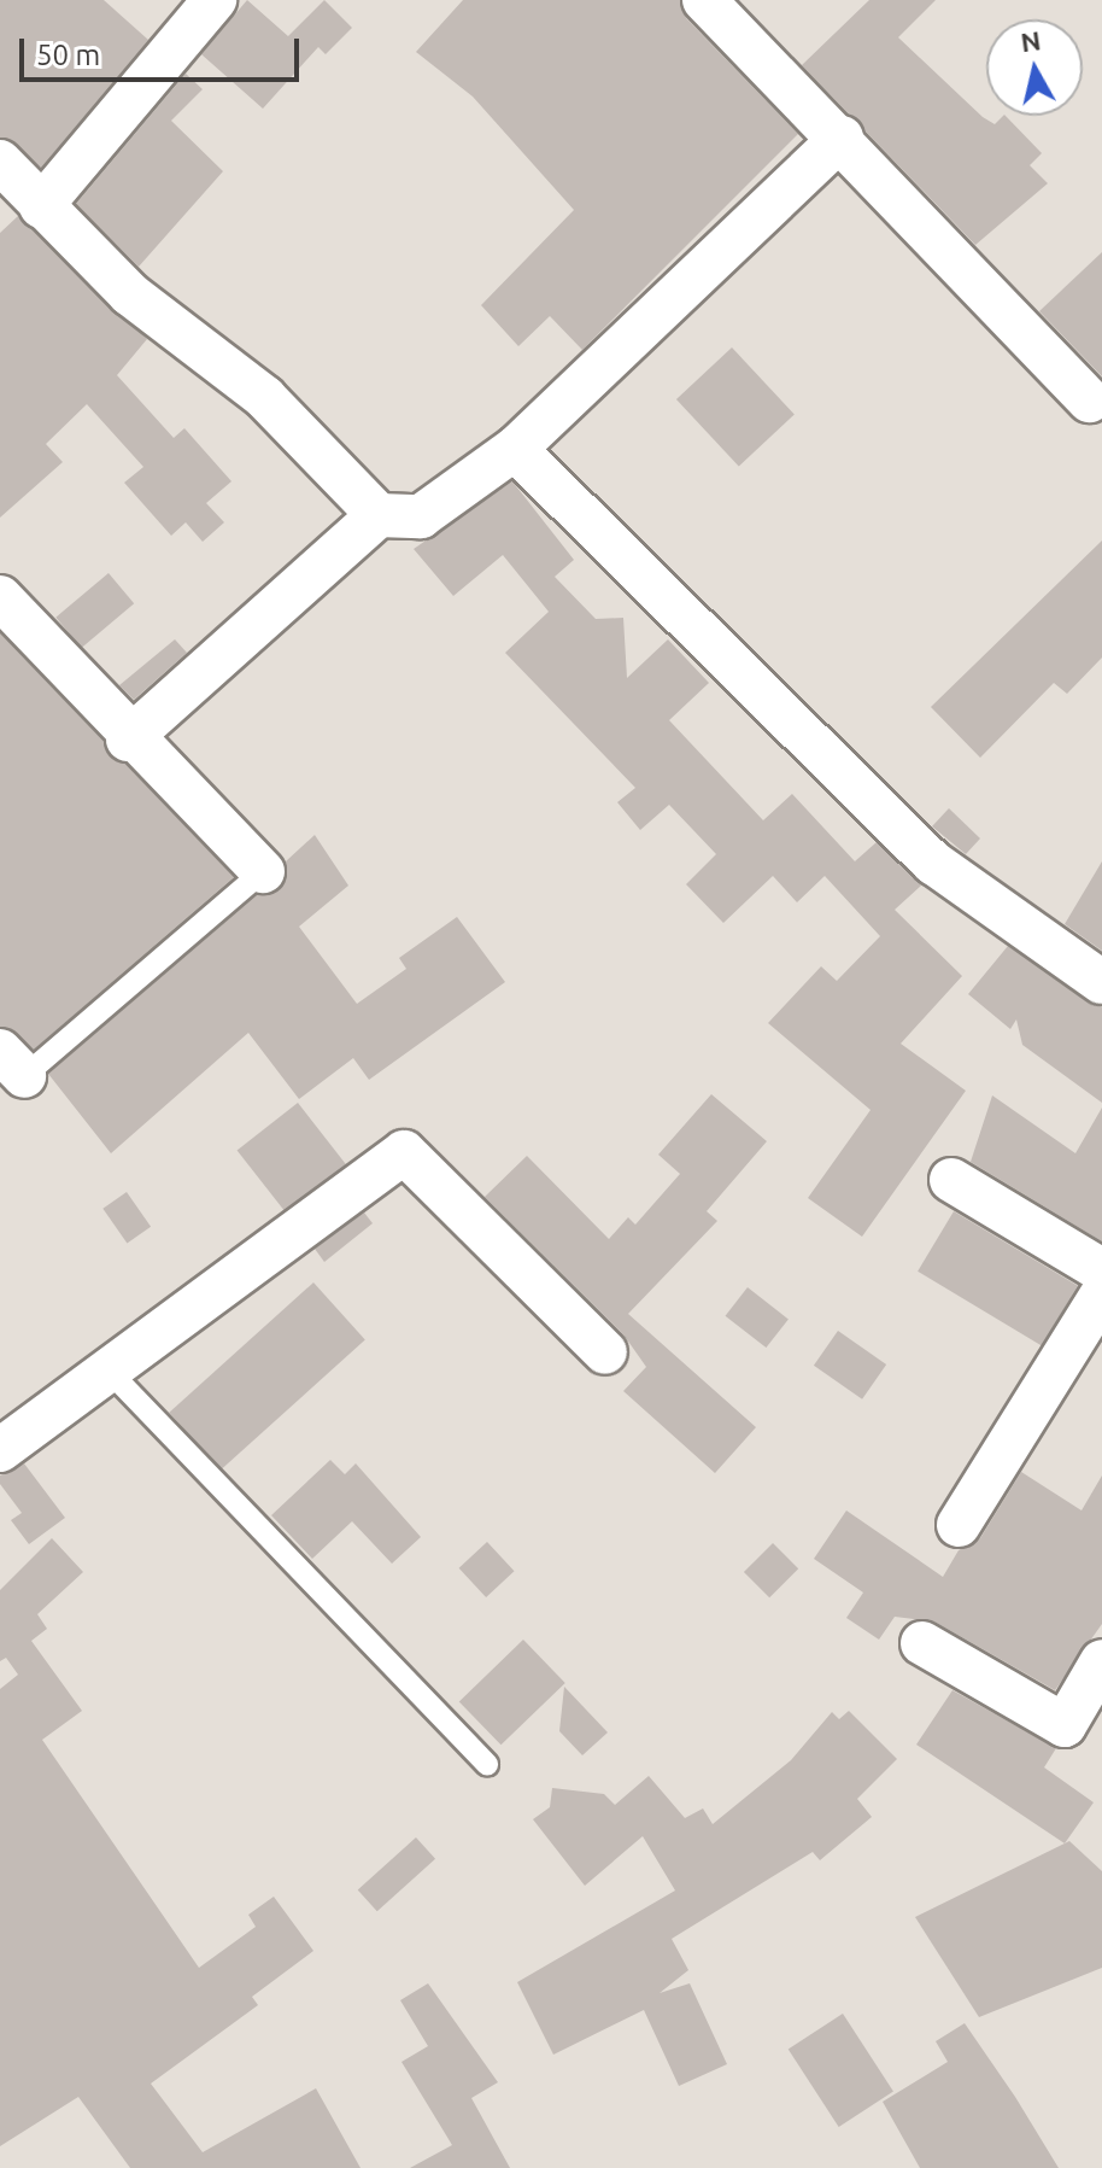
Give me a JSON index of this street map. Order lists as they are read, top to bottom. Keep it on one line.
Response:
{"scale_bar":"50 m","north":"top"}
